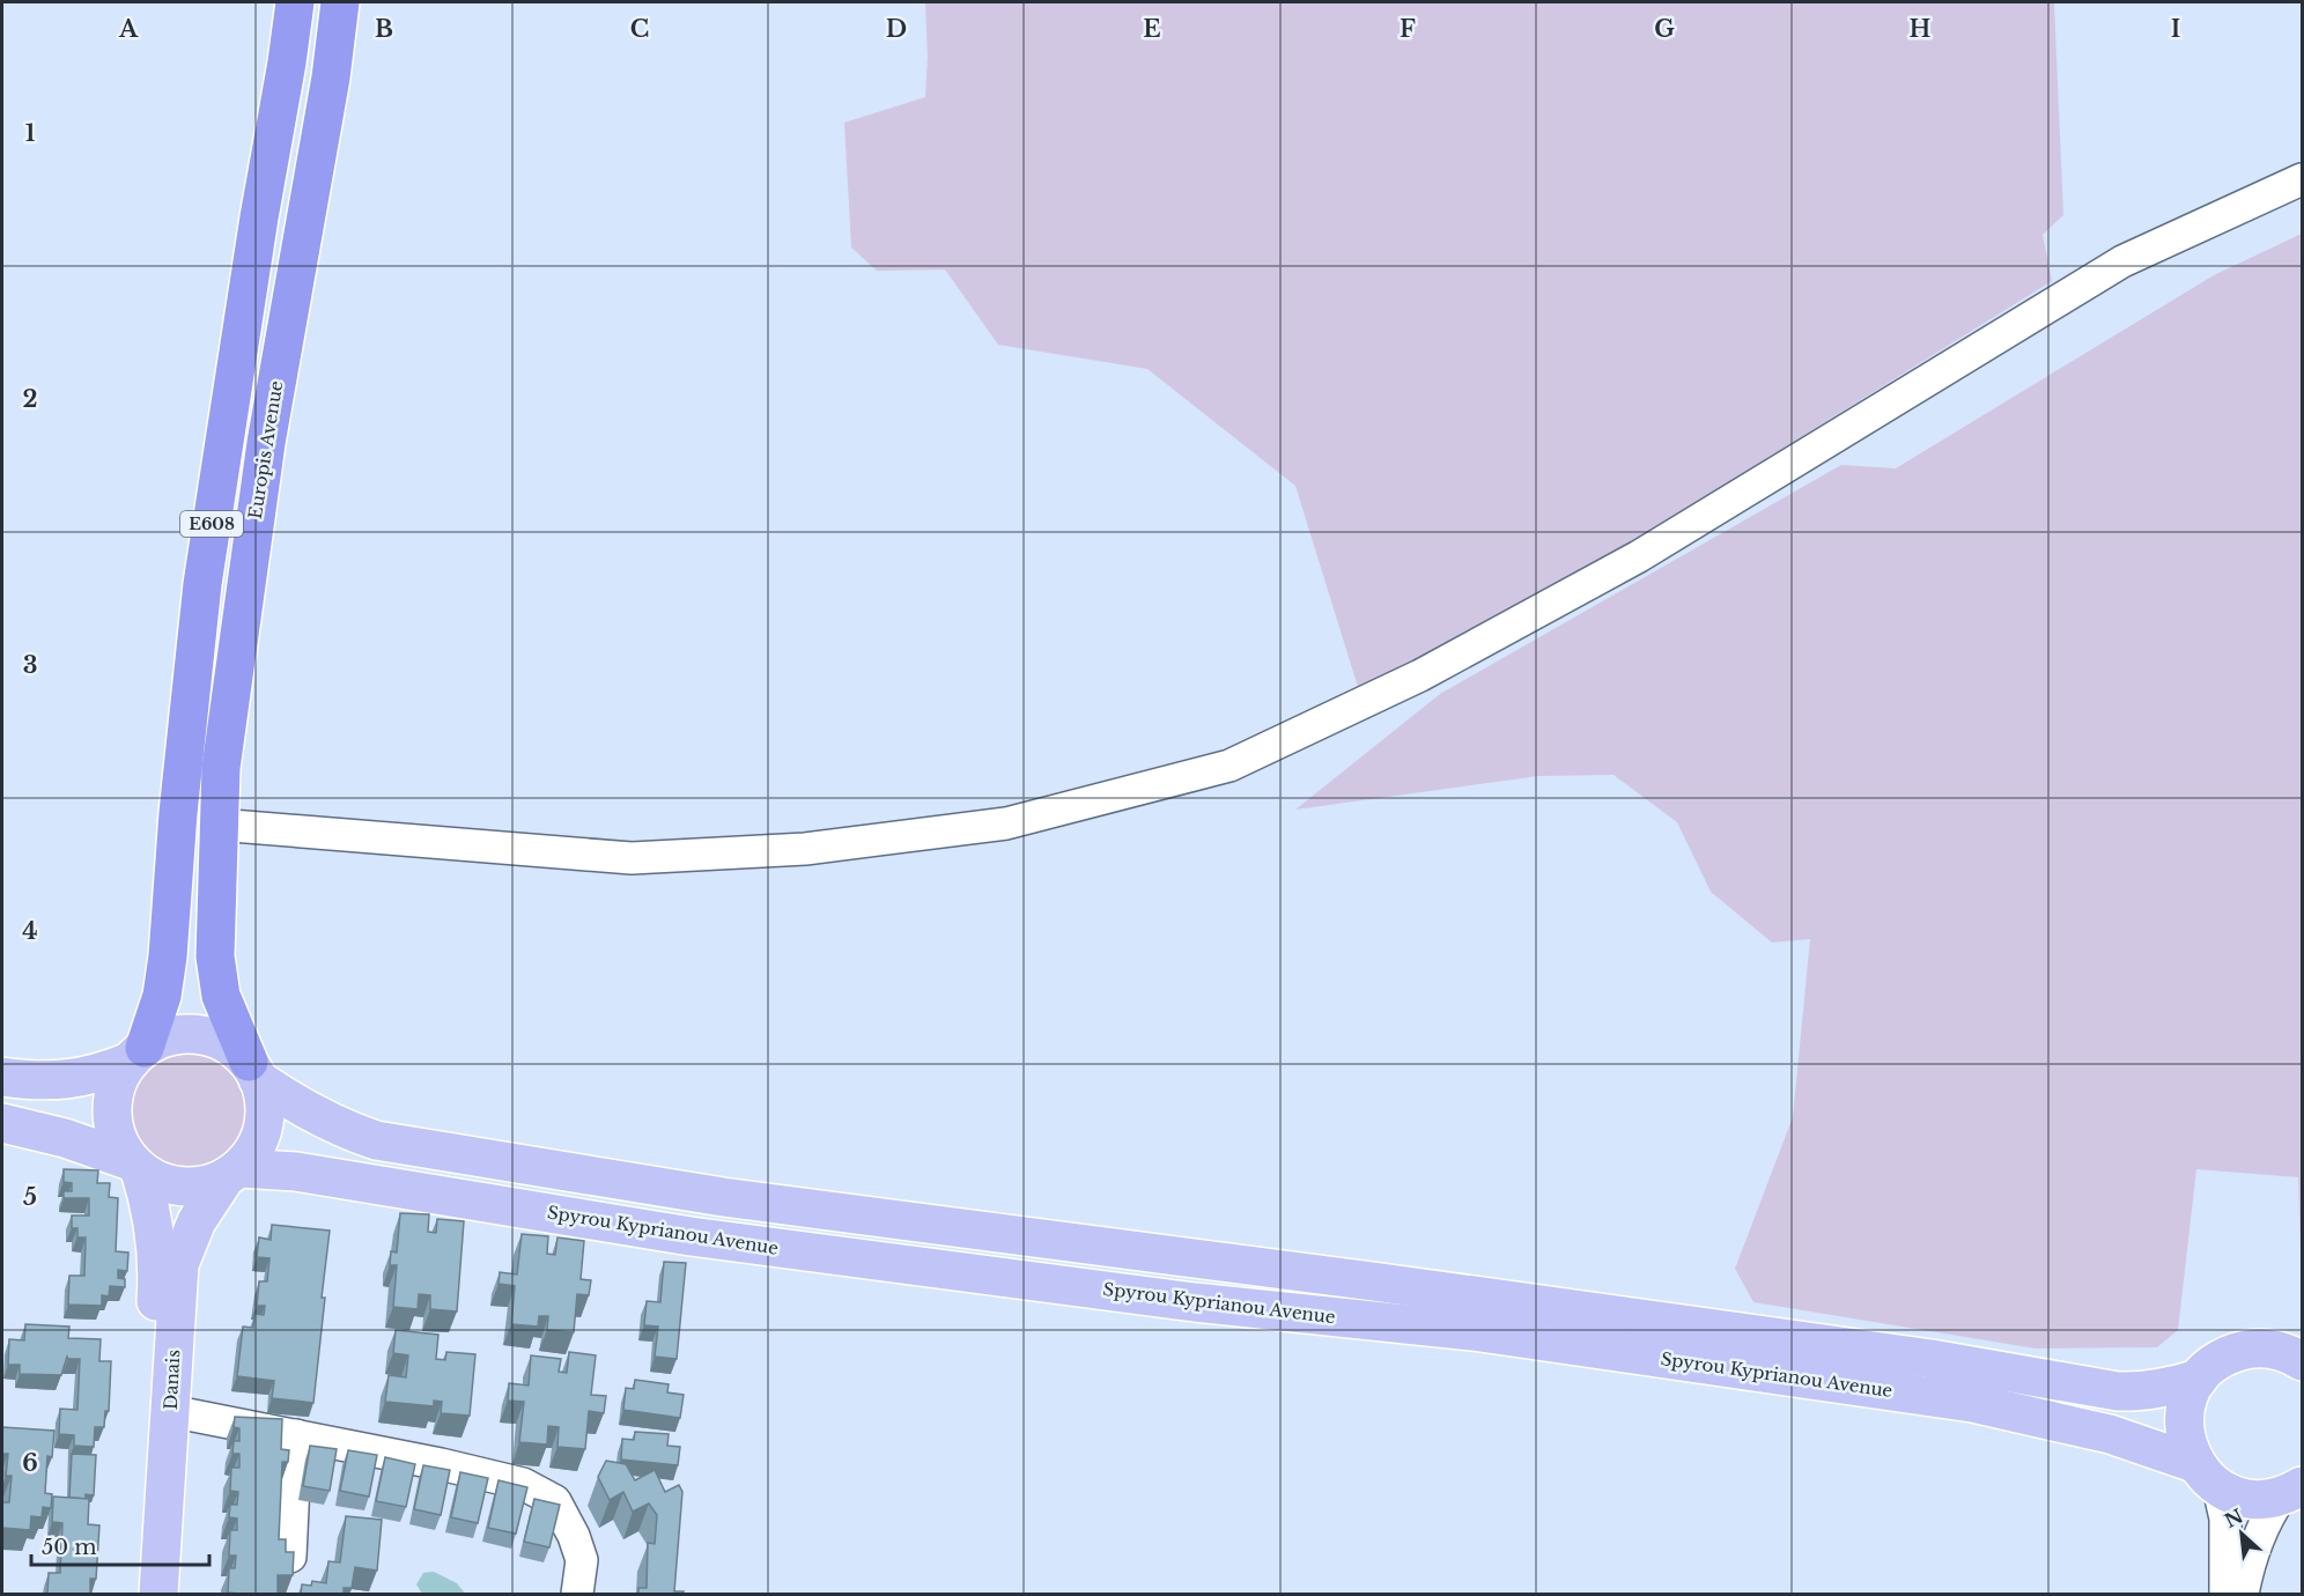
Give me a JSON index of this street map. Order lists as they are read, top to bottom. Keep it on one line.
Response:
{"streets":{"highway":["Europis Avenue","E608"],"main road":["Spyrou Kyprianou Avenue","Danais"]},"crossings":[["Europis Avenue","E608"],["Europis Avenue","Spyrou Kyprianou Avenue"],["Europis Avenue","Danais"],["E608","Spyrou Kyprianou Avenue"],["E608","Danais"],["Spyrou Kyprianou Avenue","Danais"]],"scale_bar":"50 m","north":"top left","grid":{"columns":["A","B","C","D","E","F","G","H","I"],"rows":["1","2","3","4","5","6"]}}
